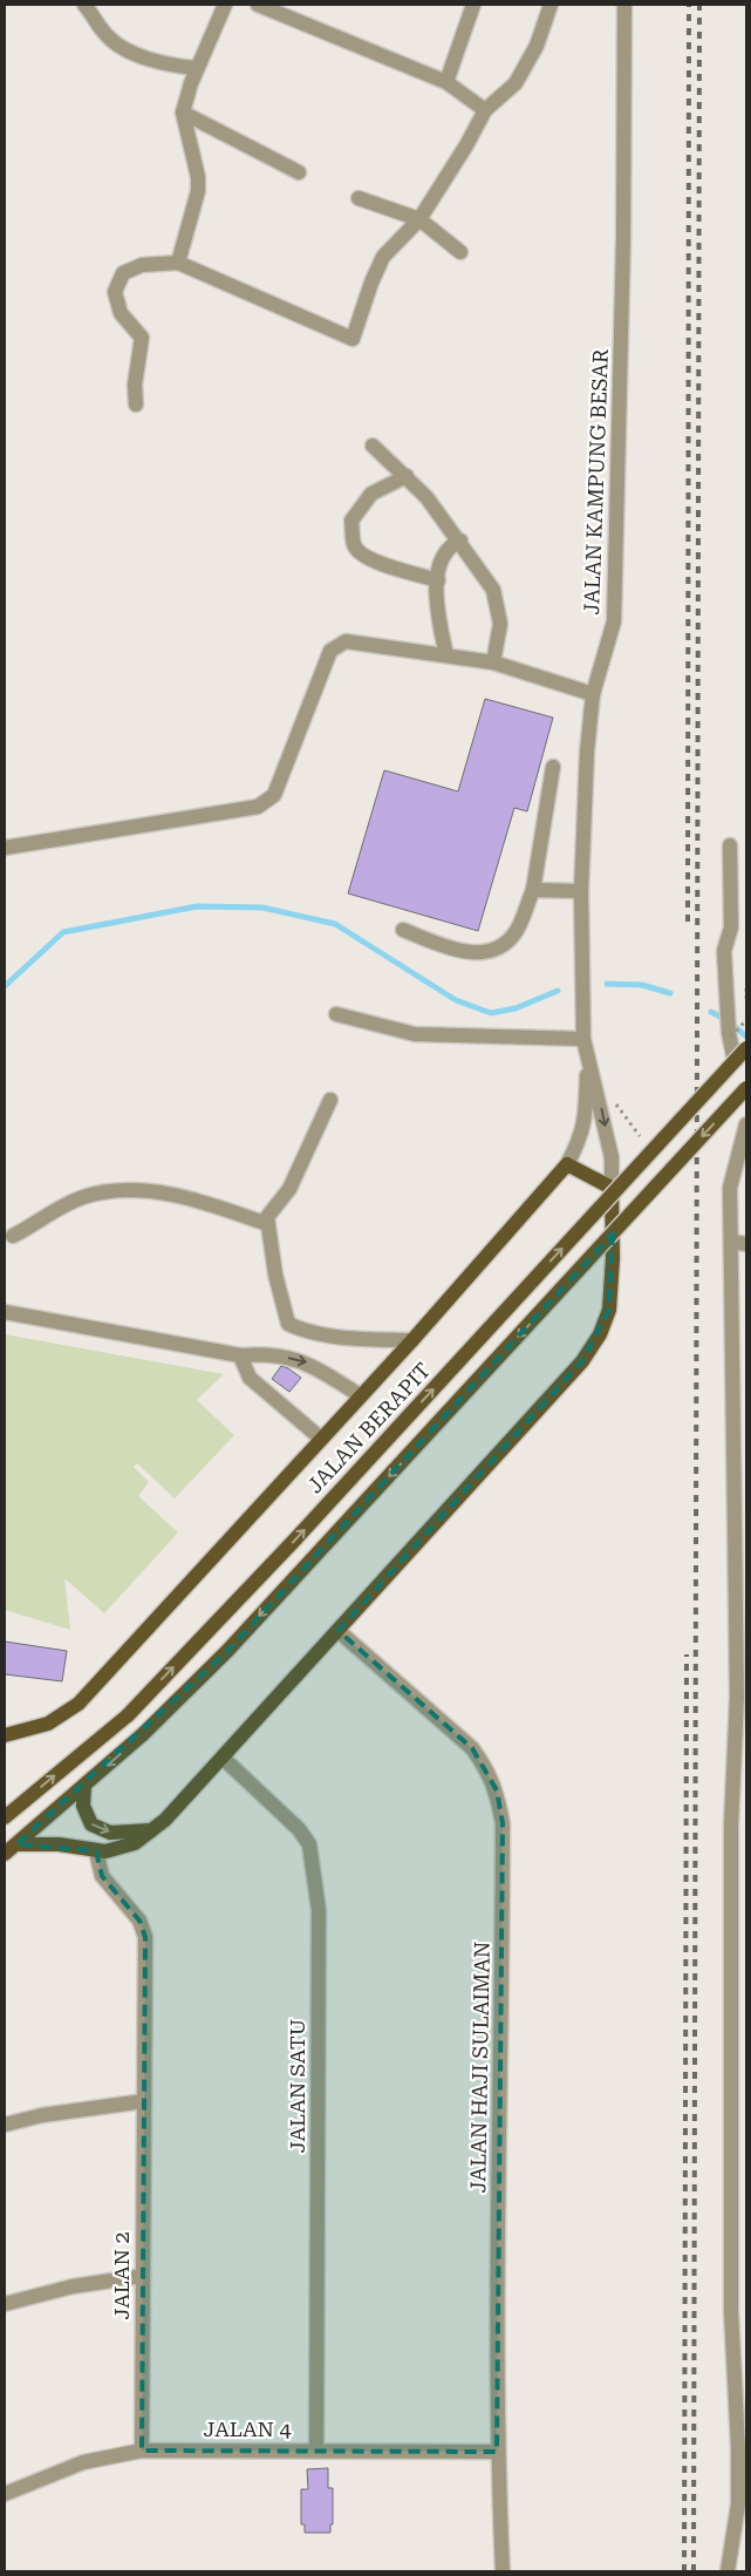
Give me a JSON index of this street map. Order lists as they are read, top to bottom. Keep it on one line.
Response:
{"streets":{"main road":["JALAN BERAPIT"],"street":["JALAN KAMPUNG BESAR","JALAN HAJI SULAIMAN","JALAN SATU","JALAN 2","JALAN 4"]},"crossings":[["JALAN HAJI SULAIMAN","JALAN 4"],["JALAN SATU","JALAN 4"],["JALAN 2","JALAN 4"]]}
